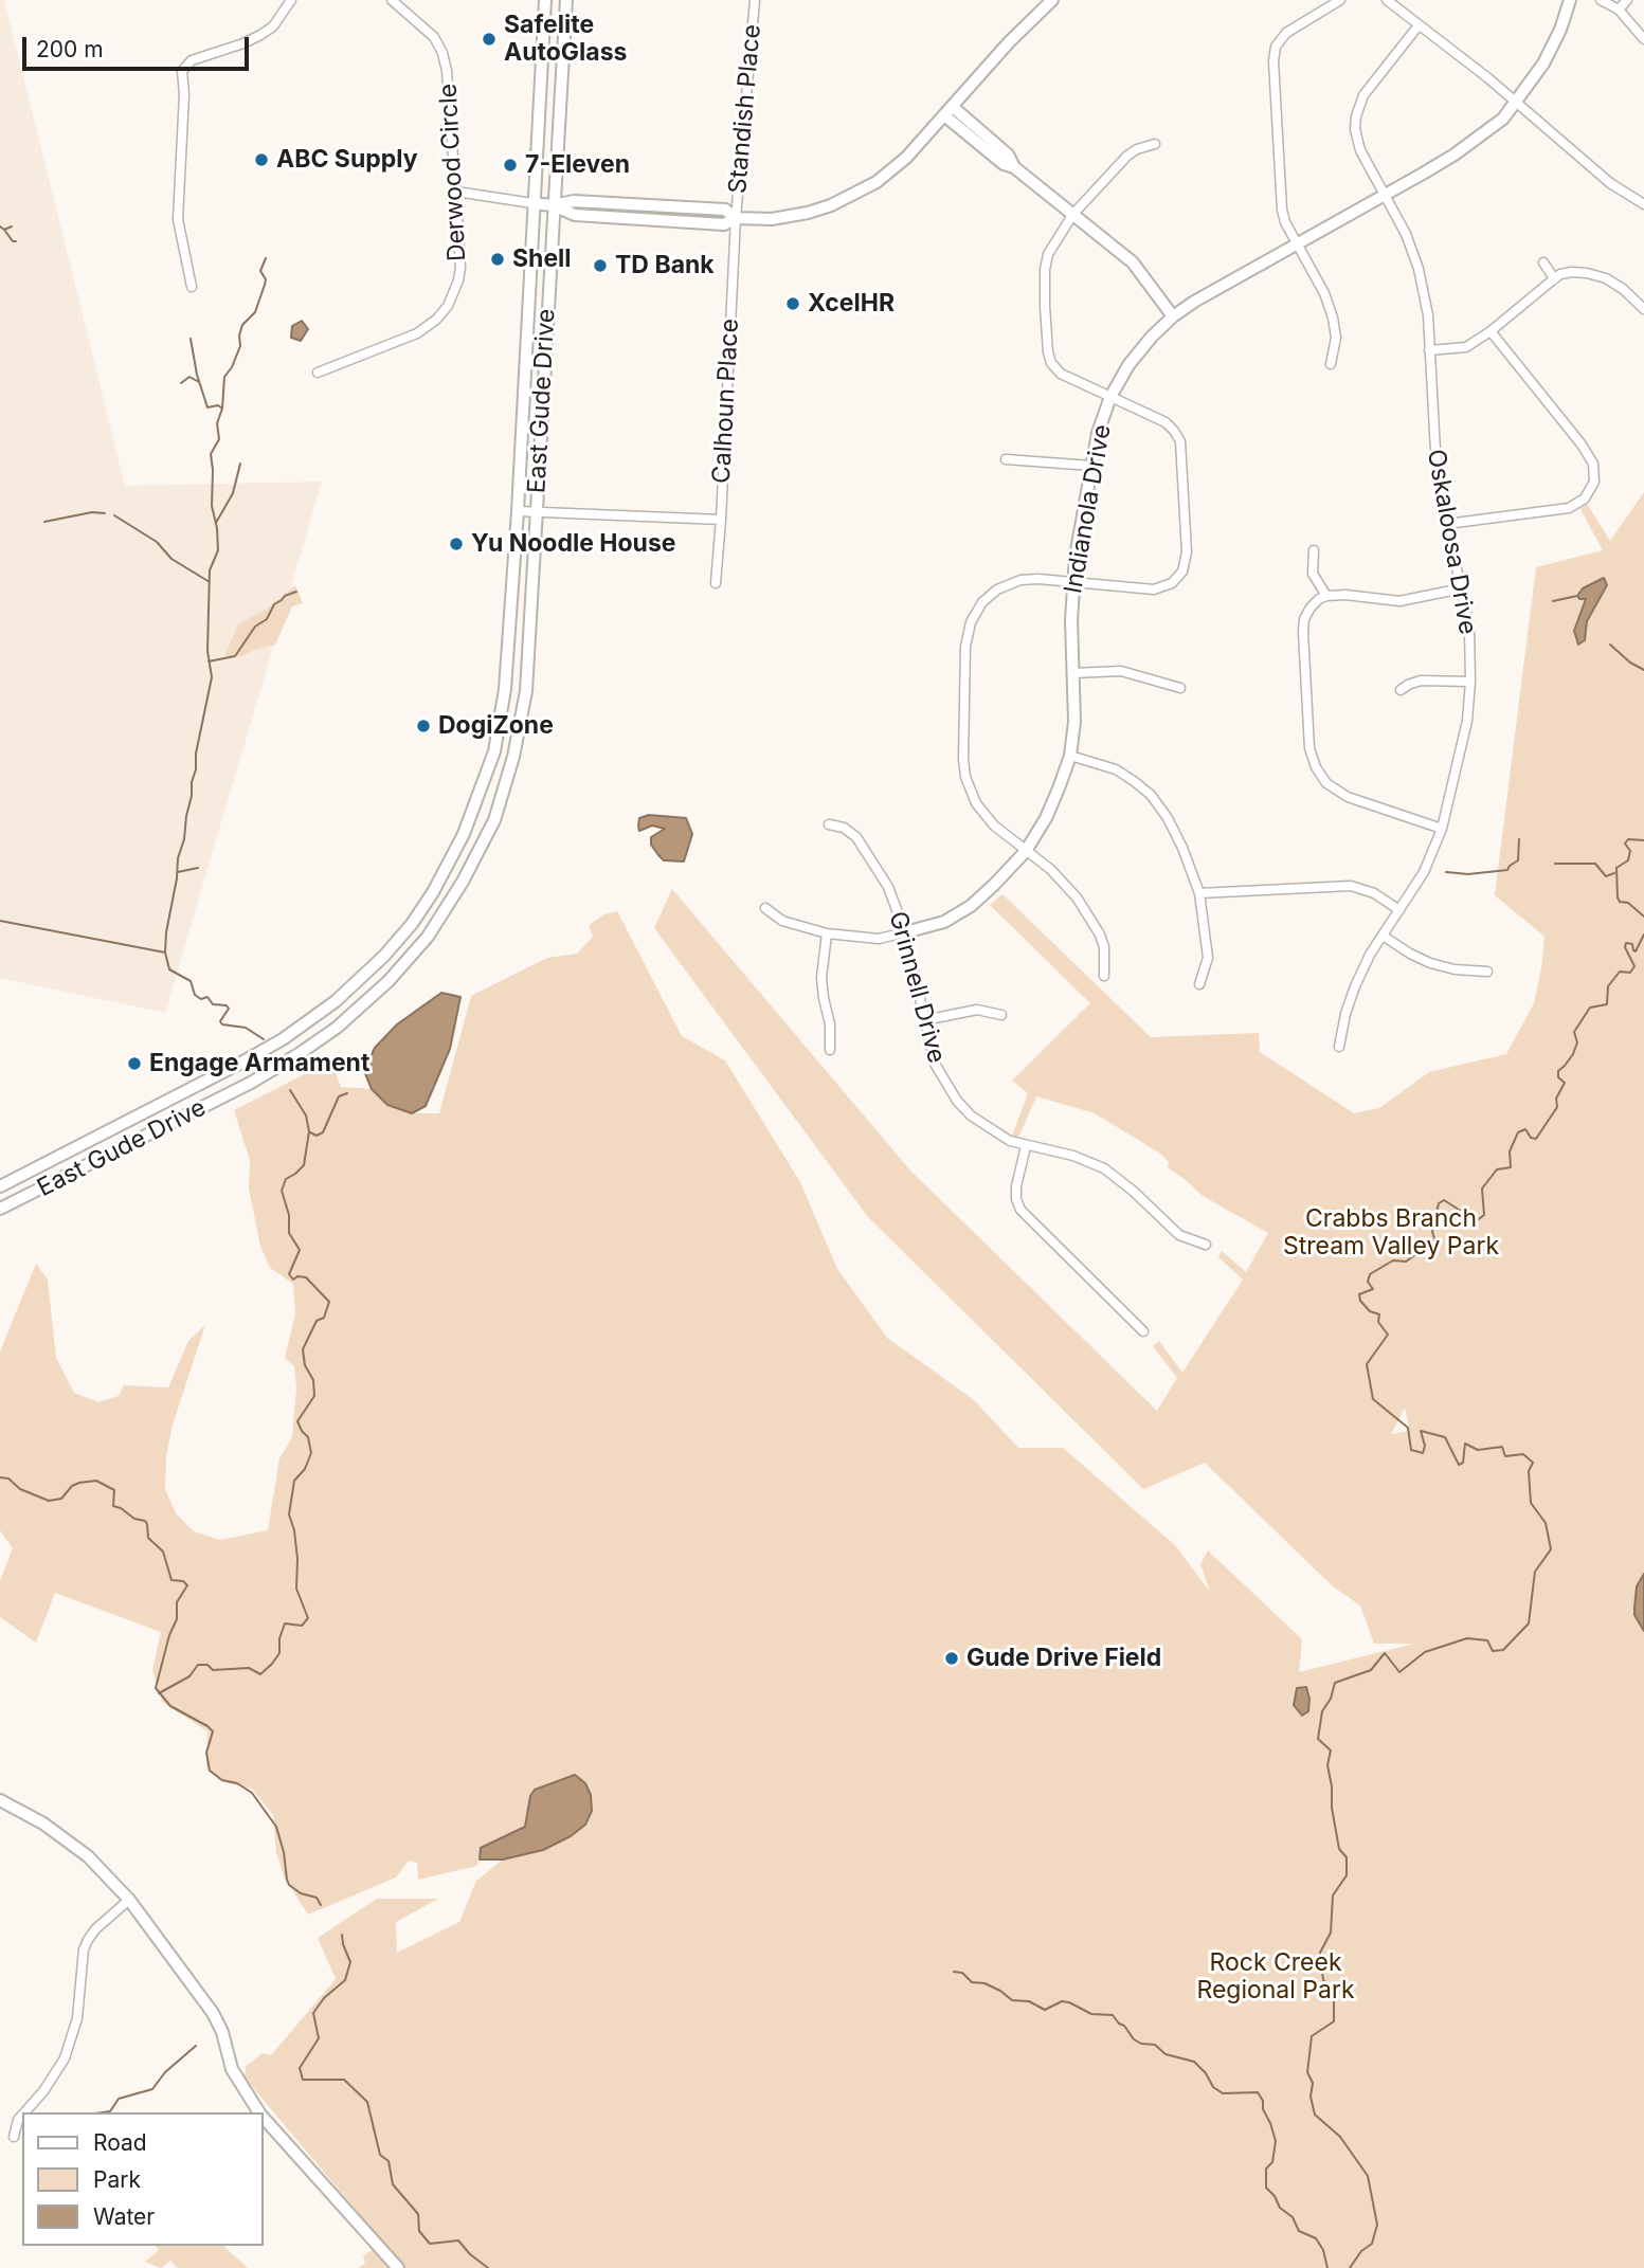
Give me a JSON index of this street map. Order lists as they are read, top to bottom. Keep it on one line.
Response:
{"streets":{"main road":["East Gude Drive","Indianola Drive"],"street":["Standish Place","Derwood Circle","Calhoun Place","Oskaloosa Drive","Grinnell Drive"]},"crossings":[["Standish Place","Calhoun Place"],["Indianola Drive","Oskaloosa Drive"],["Indianola Drive","Grinnell Drive"]],"parks":["Crabbs Branch Stream Valley Park","Rock Creek Regional Park"],"places":["Safelite AutoGlass","ABC Supply","7-Eleven","Shell","TD Bank","XcelHR","Yu Noodle House","DogiZone","Engage Armament","Gude Drive Field"],"legend":["Road","Park","Water"],"scale_bar":"200 m"}
